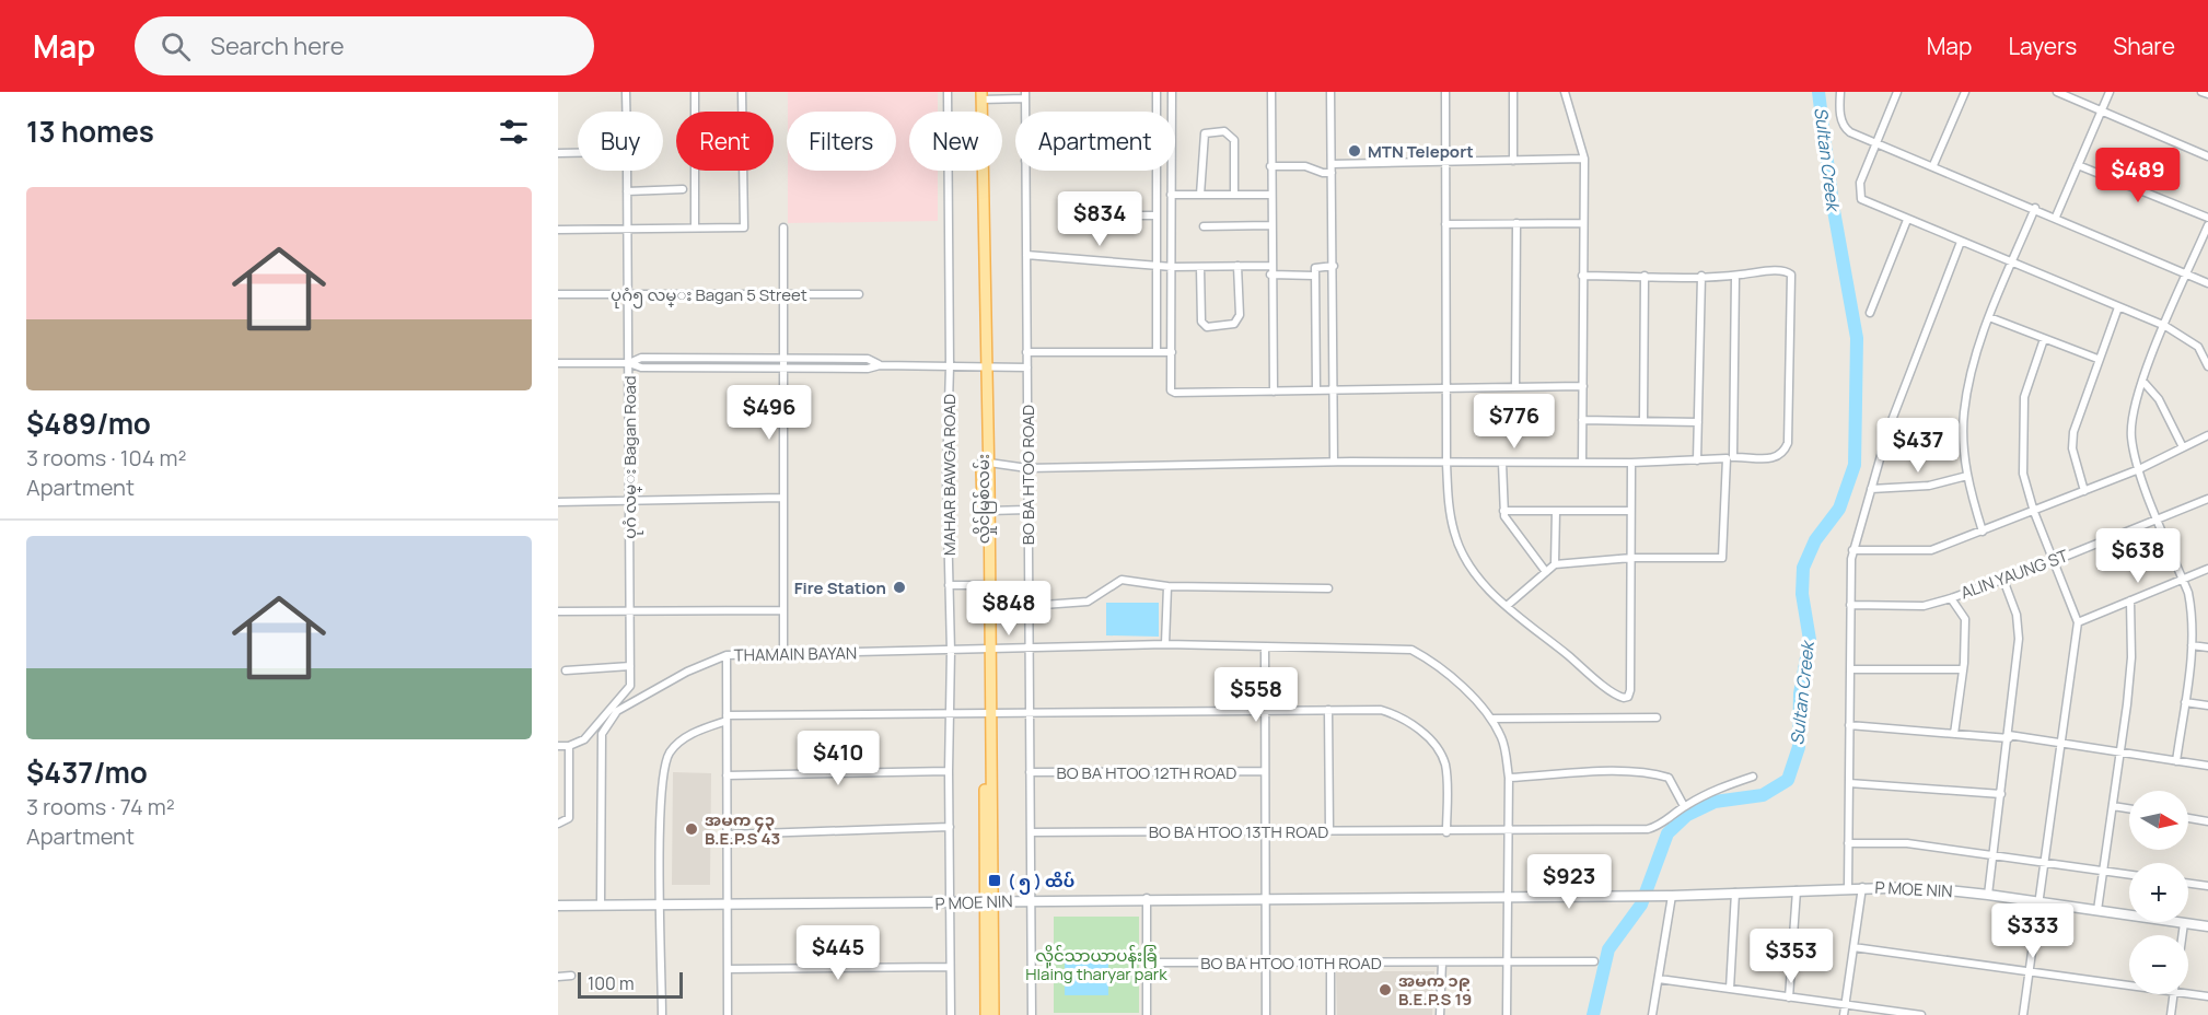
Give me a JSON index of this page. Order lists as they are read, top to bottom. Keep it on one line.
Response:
{"streets":{"main road":["လှိုင်မြစ်လမ်း"],"street":["ပုဂံ၅ လမ္း Bagan 5 Street","ပုဂံ လမ္း Bagan Road","MAHAR BAWGA ROAD","BO BA HTOO ROAD","ALIN YAUNG ST","THAMAIN BAYAN","BO BA HTOO 12TH ROAD","BO BA HTOO 13TH ROAD","P MOE NIN","BO BA HTOO 10TH ROAD"]},"crossings":[["ပုဂံ၅ လမ္း Bagan 5 Street","ပုဂံ လမ္း Bagan Road"],["MAHAR BAWGA ROAD","THAMAIN BAYAN"],["MAHAR BAWGA ROAD","P MOE NIN"],["BO BA HTOO ROAD","THAMAIN BAYAN"],["BO BA HTOO ROAD","BO BA HTOO 12TH ROAD"],["BO BA HTOO ROAD","BO BA HTOO 13TH ROAD"],["BO BA HTOO ROAD","P MOE NIN"],["လှိုင်မြစ်လမ်း","THAMAIN BAYAN"],["လှိုင်မြစ်လမ်း","P MOE NIN"],["THAMAIN BAYAN","P MOE NIN"]],"water":["Sultan Creek"],"parks":["လှိုင်သာယာပန်းခြံ Hlaing tharyar park"],"places":{"other":["MTN Teleport","Fire Station","အမက ၄၃ B.E.P.S 43","အမက ၁၉ B.E.P.S 19"],"transit":["( ၅ ) ထိပ်"]},"scale_bar":"100 m","north":"right","page":{"header":"Map","search":"Search here","nav":["Map","Layers","Share"],"heading":"13 homes","chip":["Buy","Rent","Filters","New","Apartment"],"price":["$489","$834","$496","$776","$437","$638","$848","$558","$410","$923","$333","$445","$353"],"list":[{"name":"$489/mo","note":"3 rooms · 104 m² · Apartment"},{"name":"$437/mo","note":"3 rooms · 74 m² · Apartment"}],"map_buttons":["+","−"],"scale":"100 m"}}
